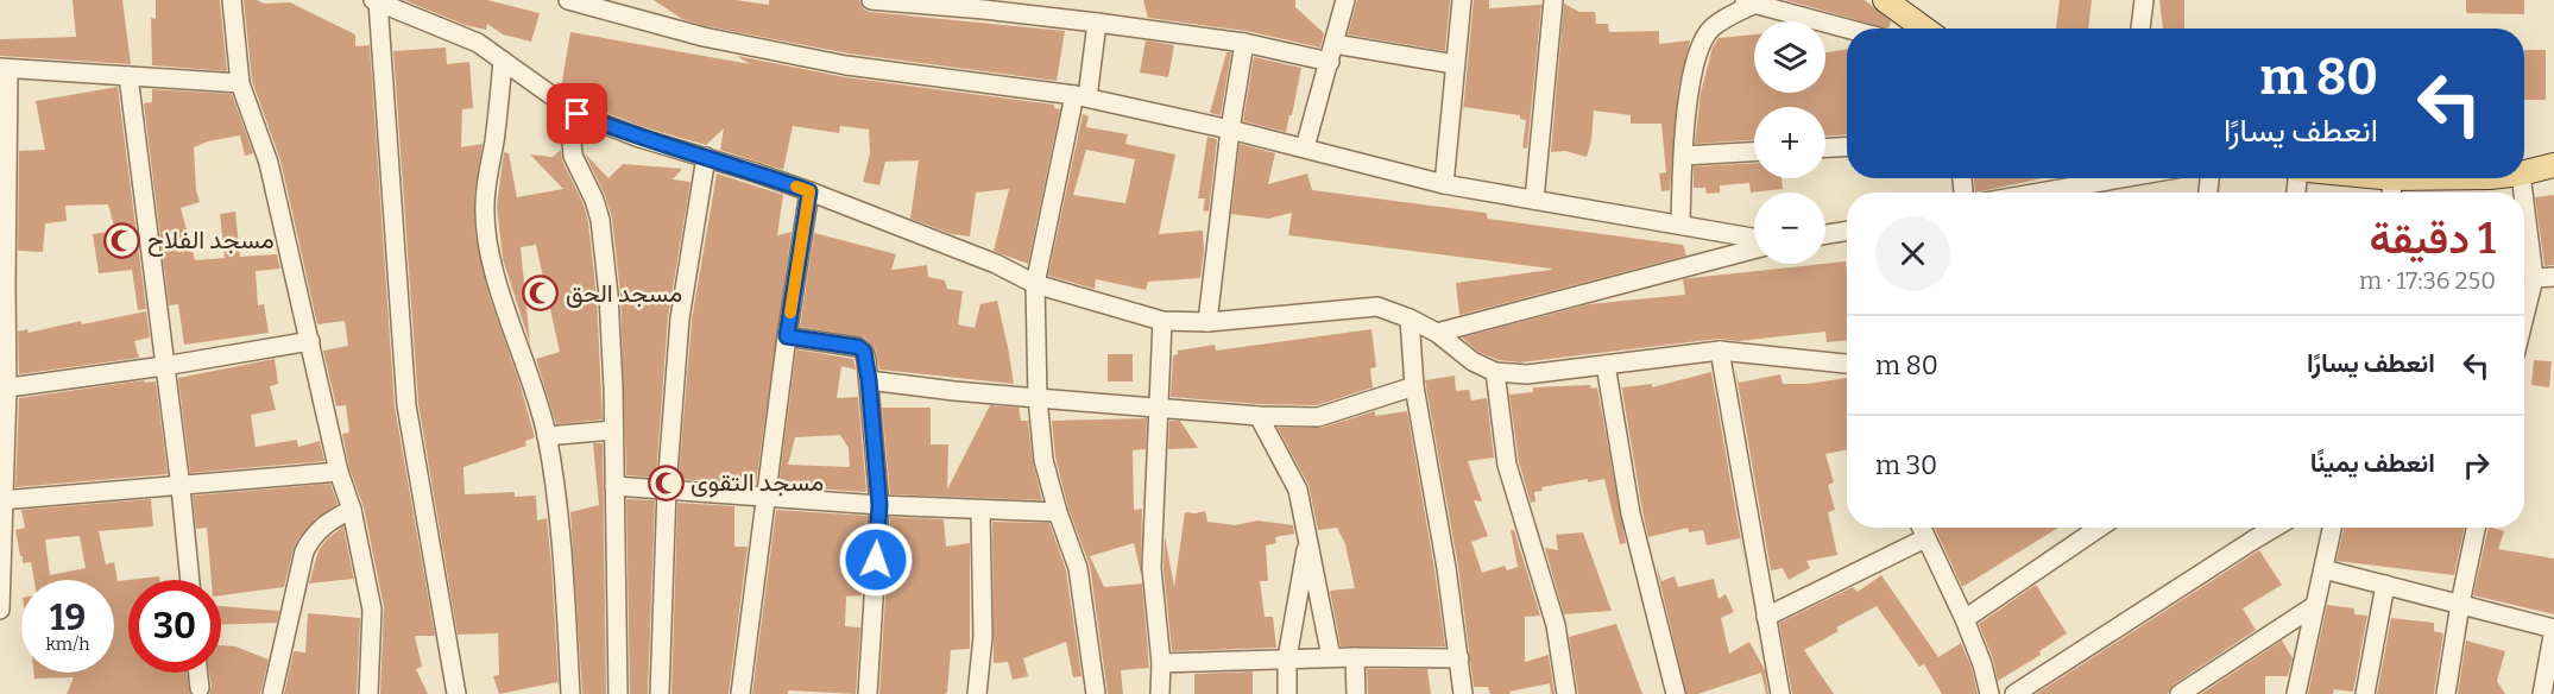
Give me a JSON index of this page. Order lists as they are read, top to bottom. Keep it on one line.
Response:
{"places":{"mosque":["مسجد الفلاح","مسجد الحق","مسجد التقوى"]},"page":{"map_buttons":["+","−"],"turn":["80 m","انعطف يسارًا"],"heading":["1 دقيقة","250 m · 17:36"],"list":[{"name":"انعطف يسارًا","value":"80 m"},{"name":"انعطف يمينًا","value":"30 m"}],"speed":"19 km/h","limit":"30"}}
